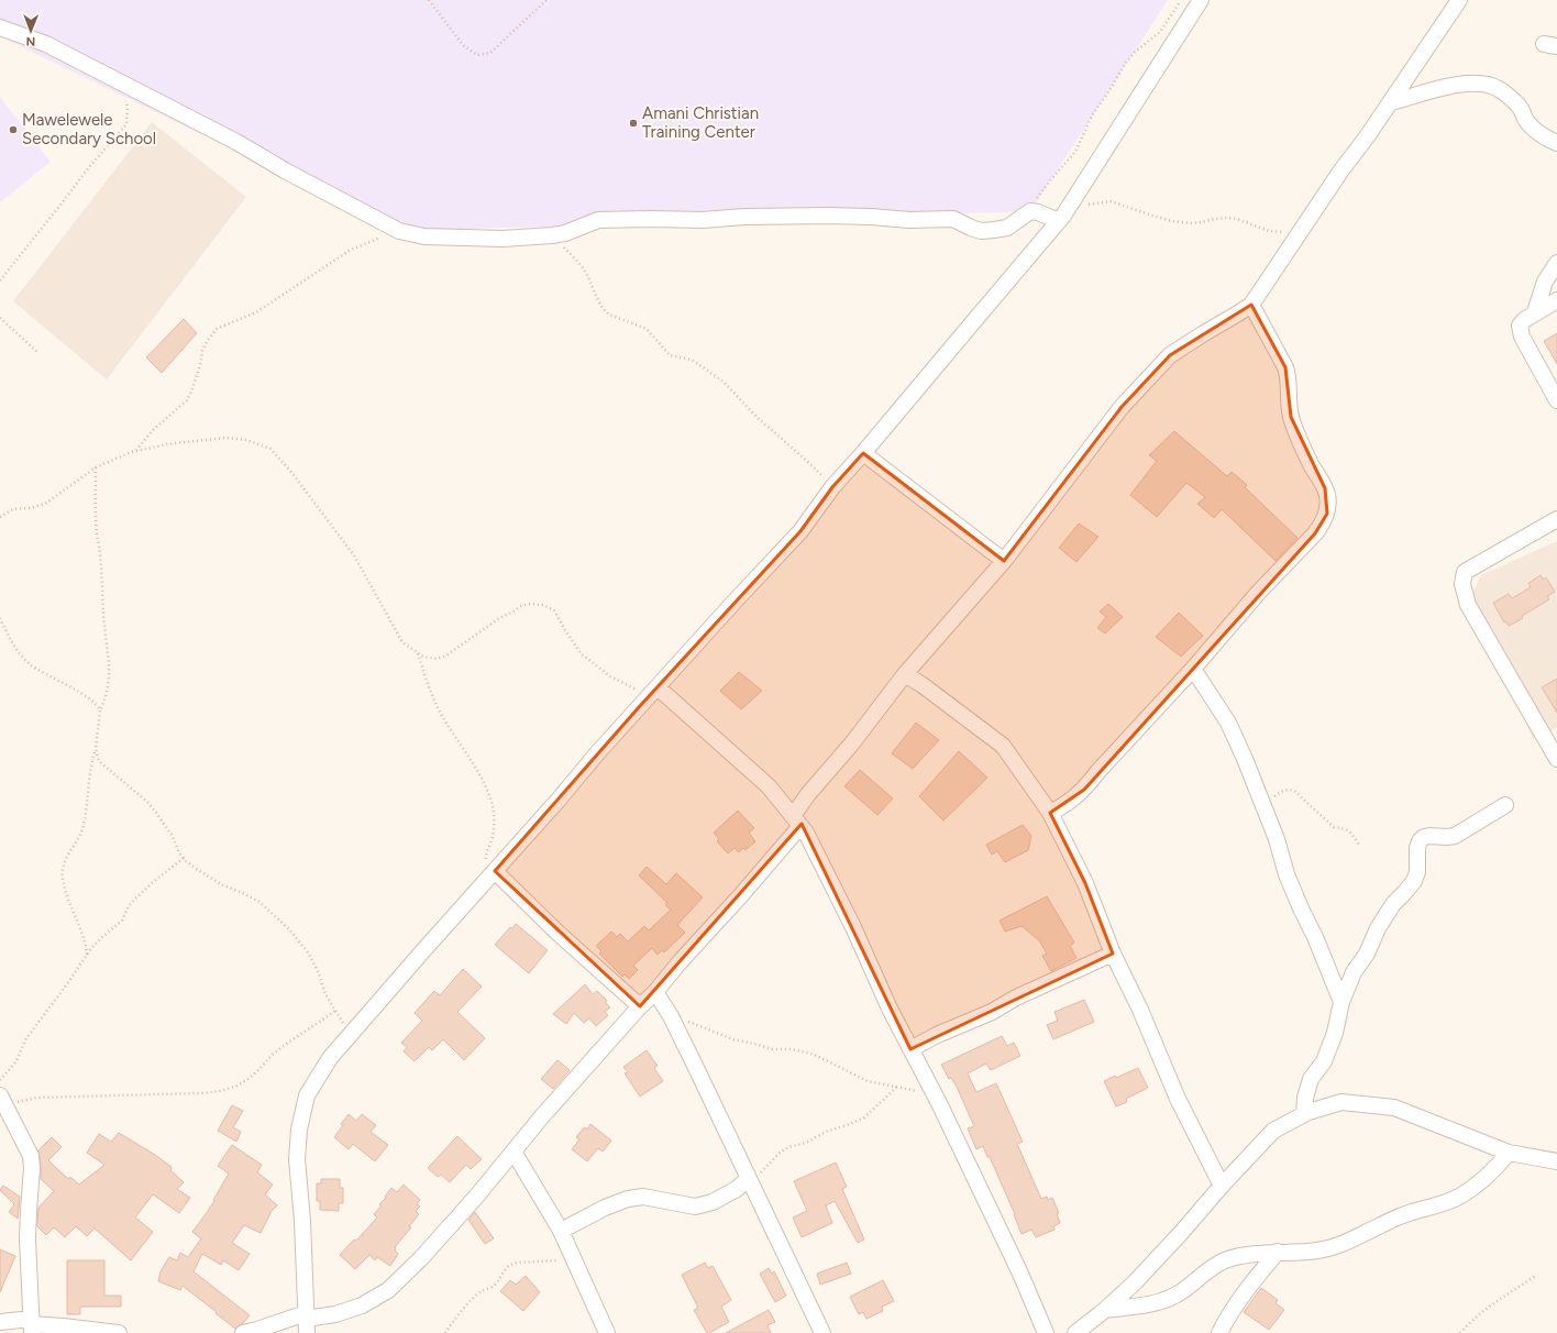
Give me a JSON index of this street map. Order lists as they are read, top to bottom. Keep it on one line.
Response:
{"places":["Amani Christian Training Center","Mawelewele Secondary School"],"north":"bottom"}
